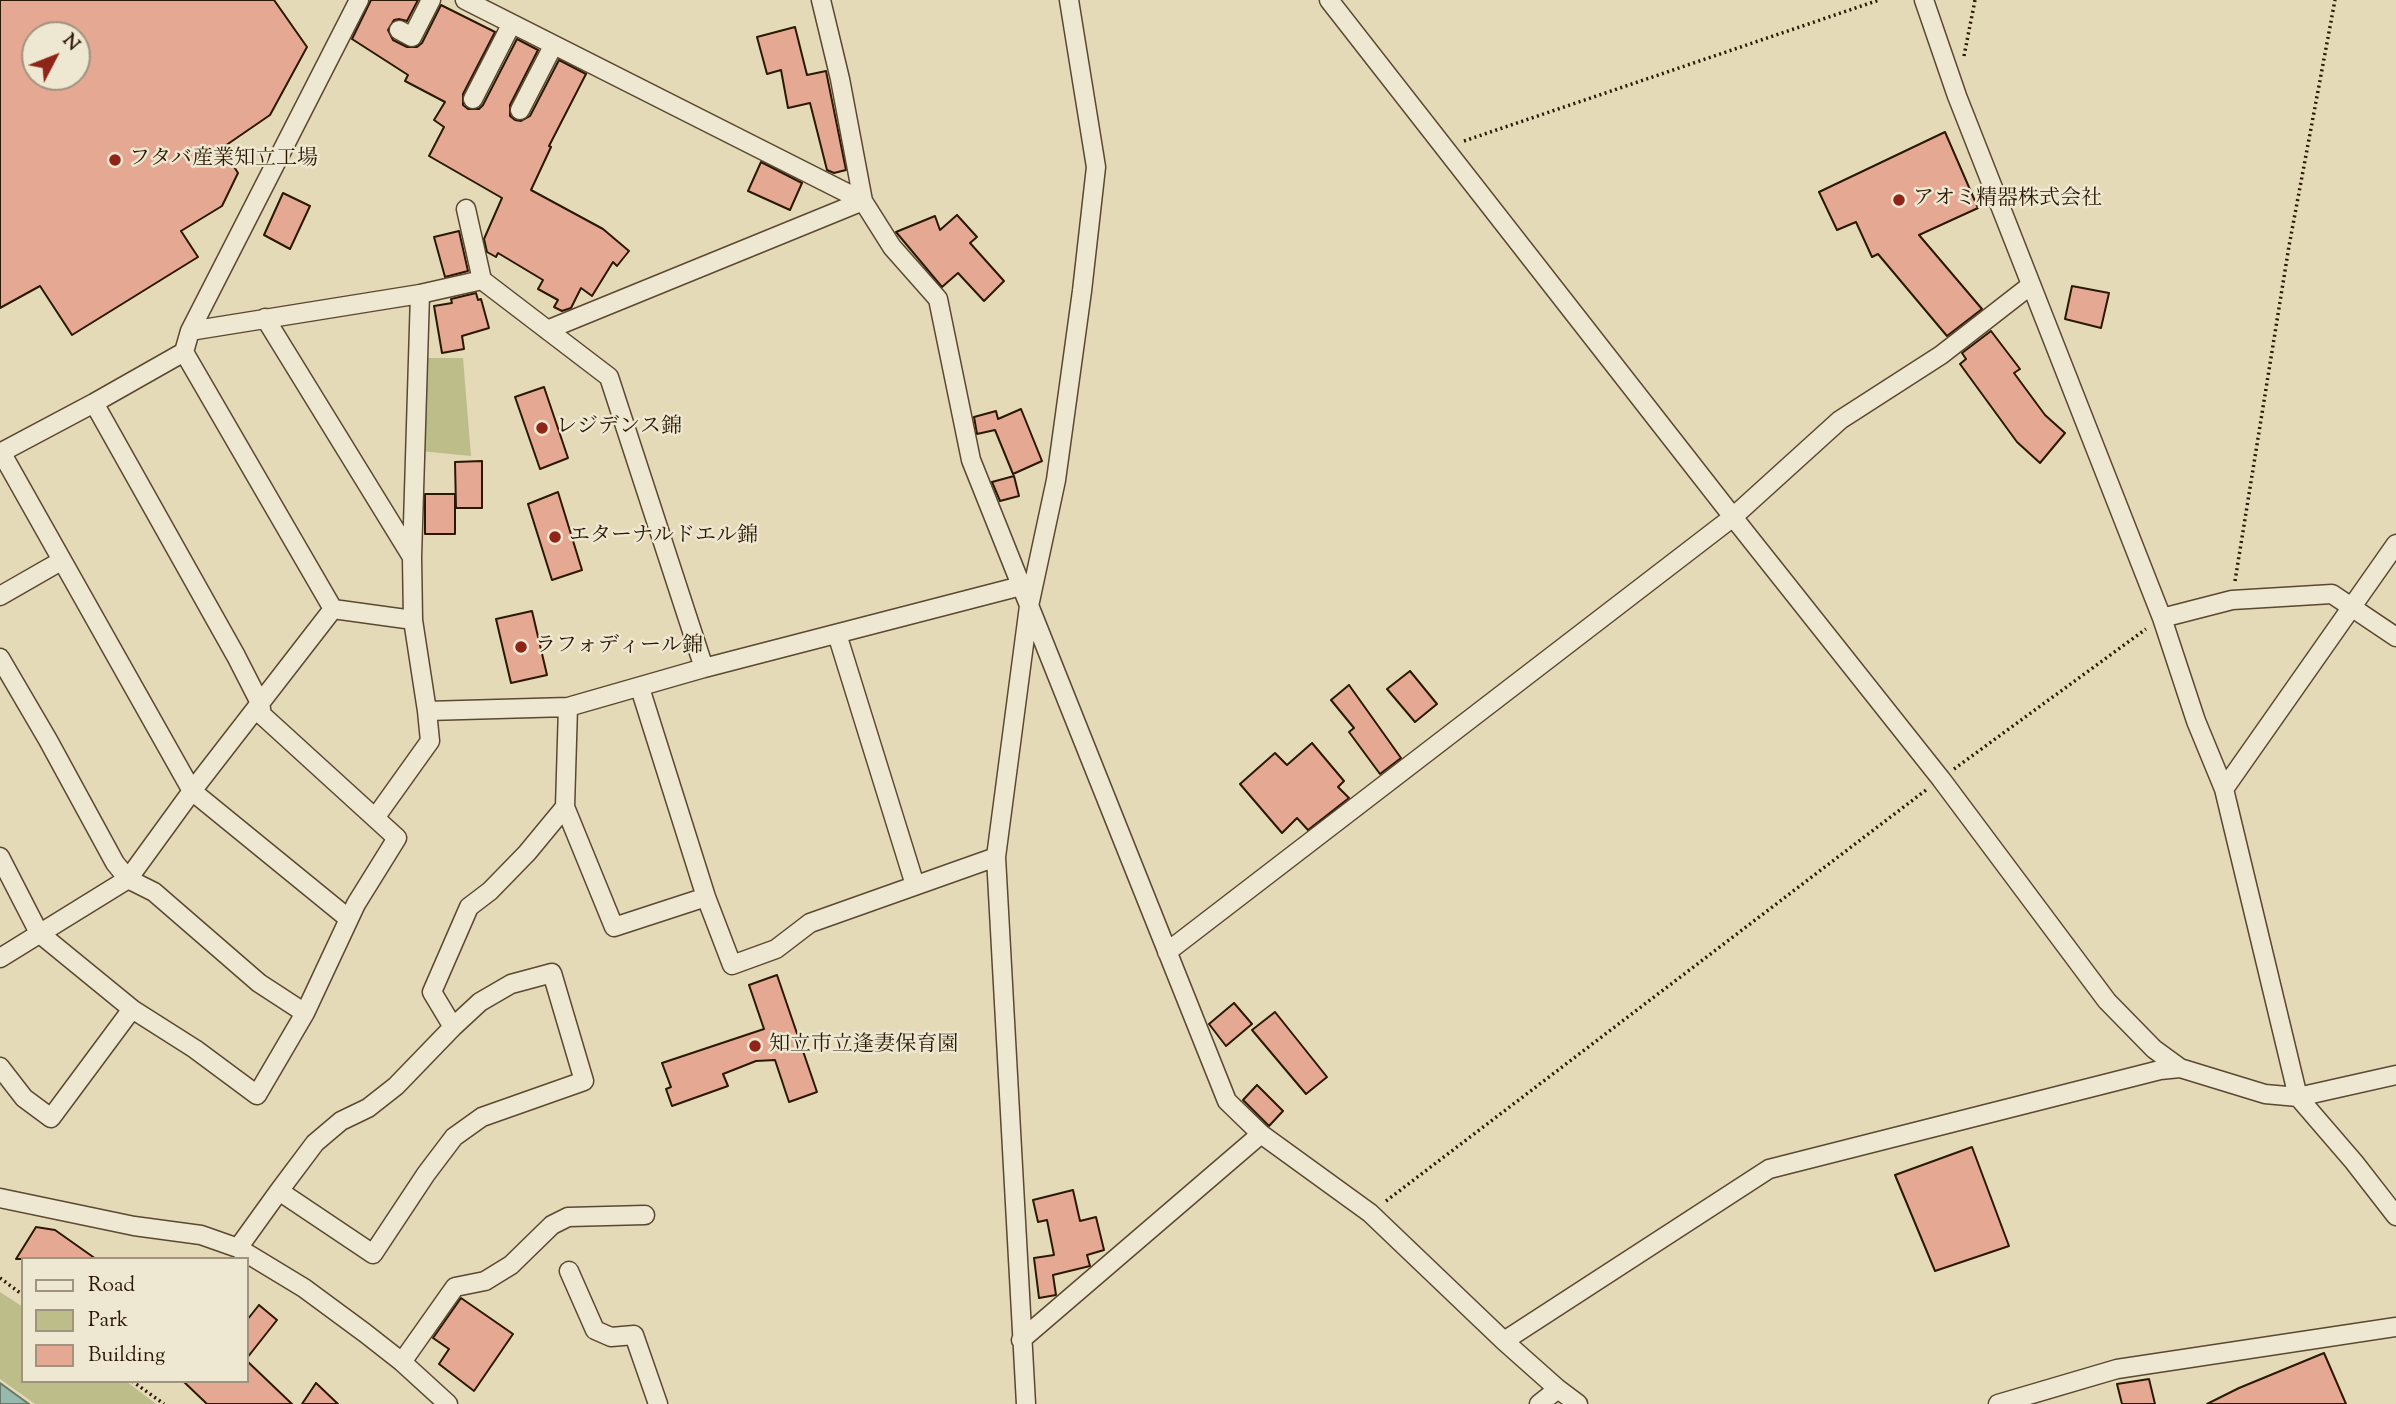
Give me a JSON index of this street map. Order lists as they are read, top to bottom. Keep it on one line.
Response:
{"places":["フタバ産業知立工場","アオミ精器株式会社","レジデンス錦","エターナルドエル錦","ラフォディール錦","知立市立逢妻保育園"],"legend":["Road","Park","Building"],"north":"top right"}
